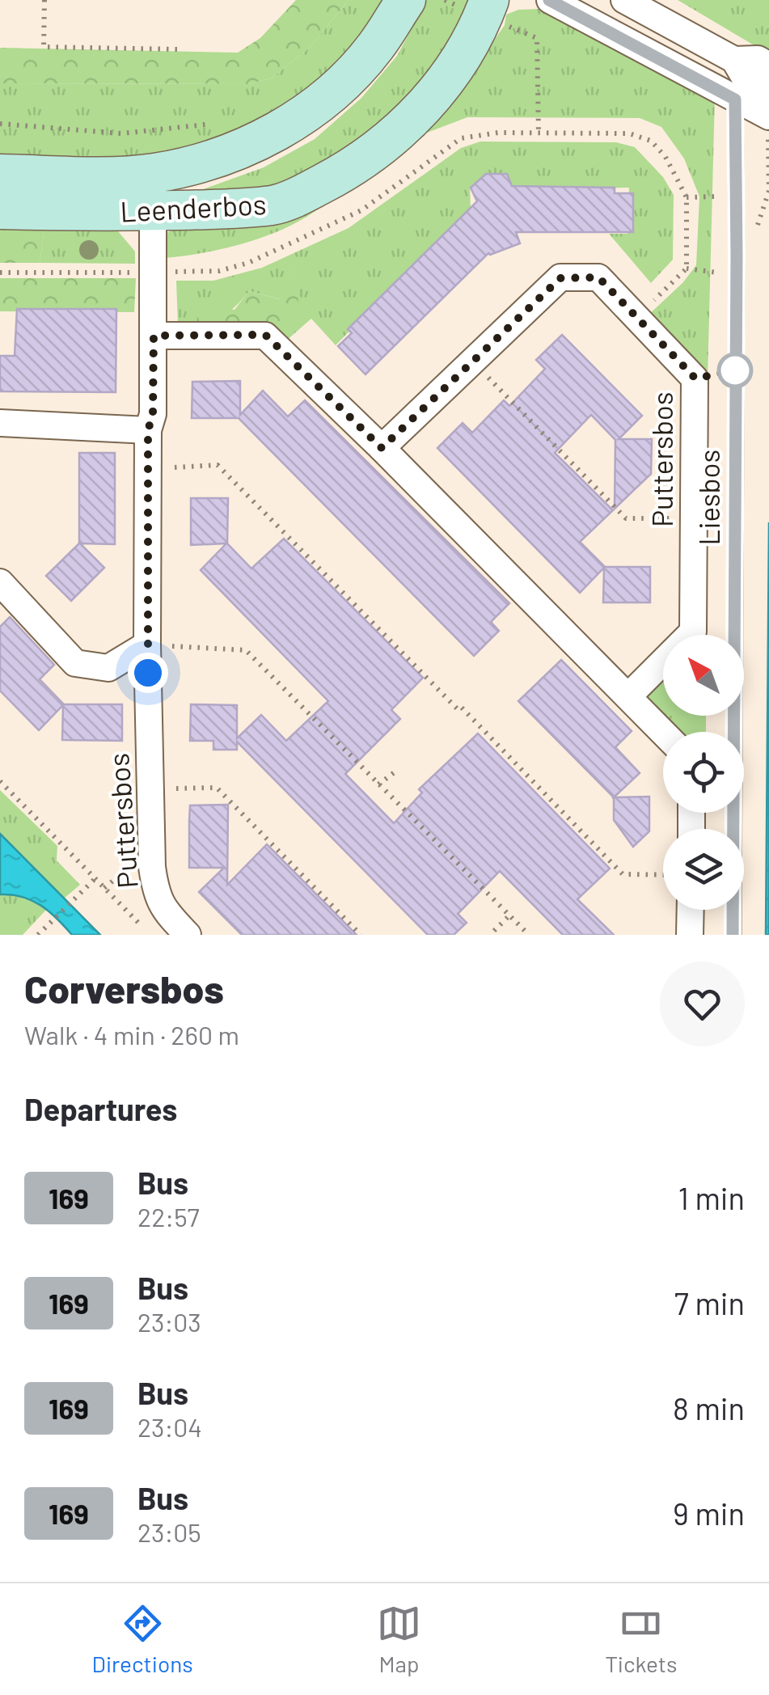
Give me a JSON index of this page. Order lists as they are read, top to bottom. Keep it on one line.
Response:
{"streets":{"main road":["Leenderbos"],"street":["Puttersbos"],"lane":["Liesbos"]},"crossings":[["Leenderbos","Puttersbos"]],"lines":["bus line 169"],"north":"top left","page":{"heading":[["Corversbos","Walk · 4 min · 260 m"],"Departures"],"list":[{"mark":"169","name":"Bus","note":"22:57","value":"1 min"},{"mark":"169","name":"Bus","note":"23:03","value":"7 min"},{"mark":"169","name":"Bus","note":"23:04","value":"8 min"},{"mark":"169","name":"Bus","note":"23:05","value":"9 min"}],"tabs":["Directions","Map","Tickets"]}}
